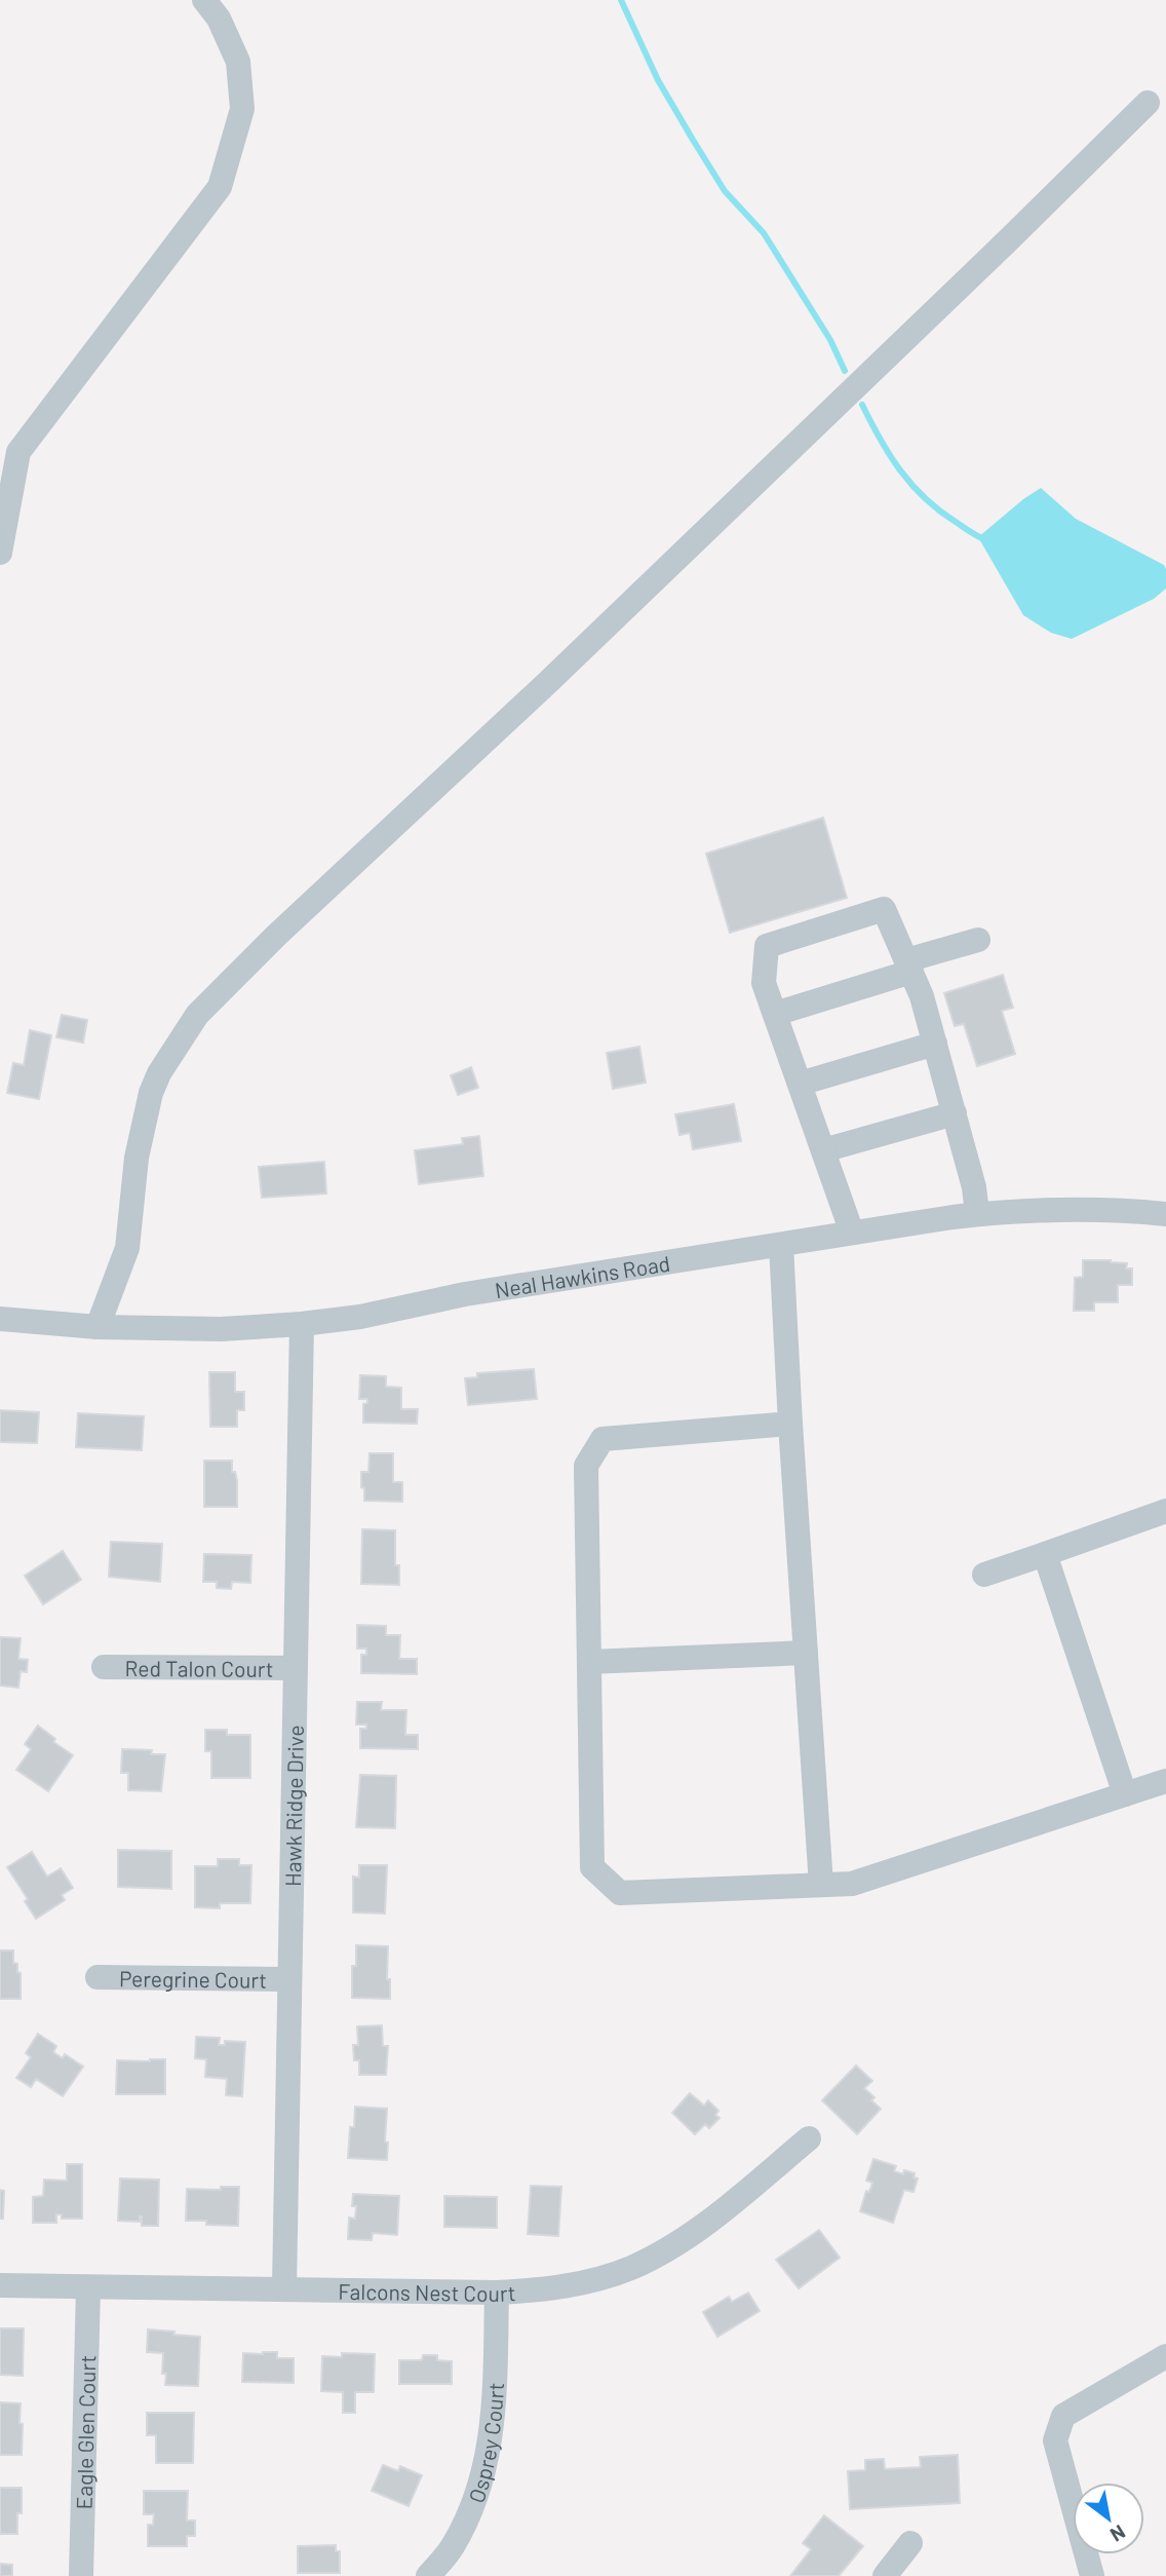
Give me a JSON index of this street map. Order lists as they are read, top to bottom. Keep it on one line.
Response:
{"streets":{"street":["Neal Hawkins Road","Red Talon Court","Hawk Ridge Drive","Peregrine Court","Falcons Nest Court","Eagle Glen Court","Osprey Court"]},"crossings":[["Neal Hawkins Road","Hawk Ridge Drive"],["Red Talon Court","Hawk Ridge Drive"],["Hawk Ridge Drive","Peregrine Court"],["Hawk Ridge Drive","Falcons Nest Court"],["Falcons Nest Court","Eagle Glen Court"],["Falcons Nest Court","Osprey Court"]],"north":"bottom right"}
